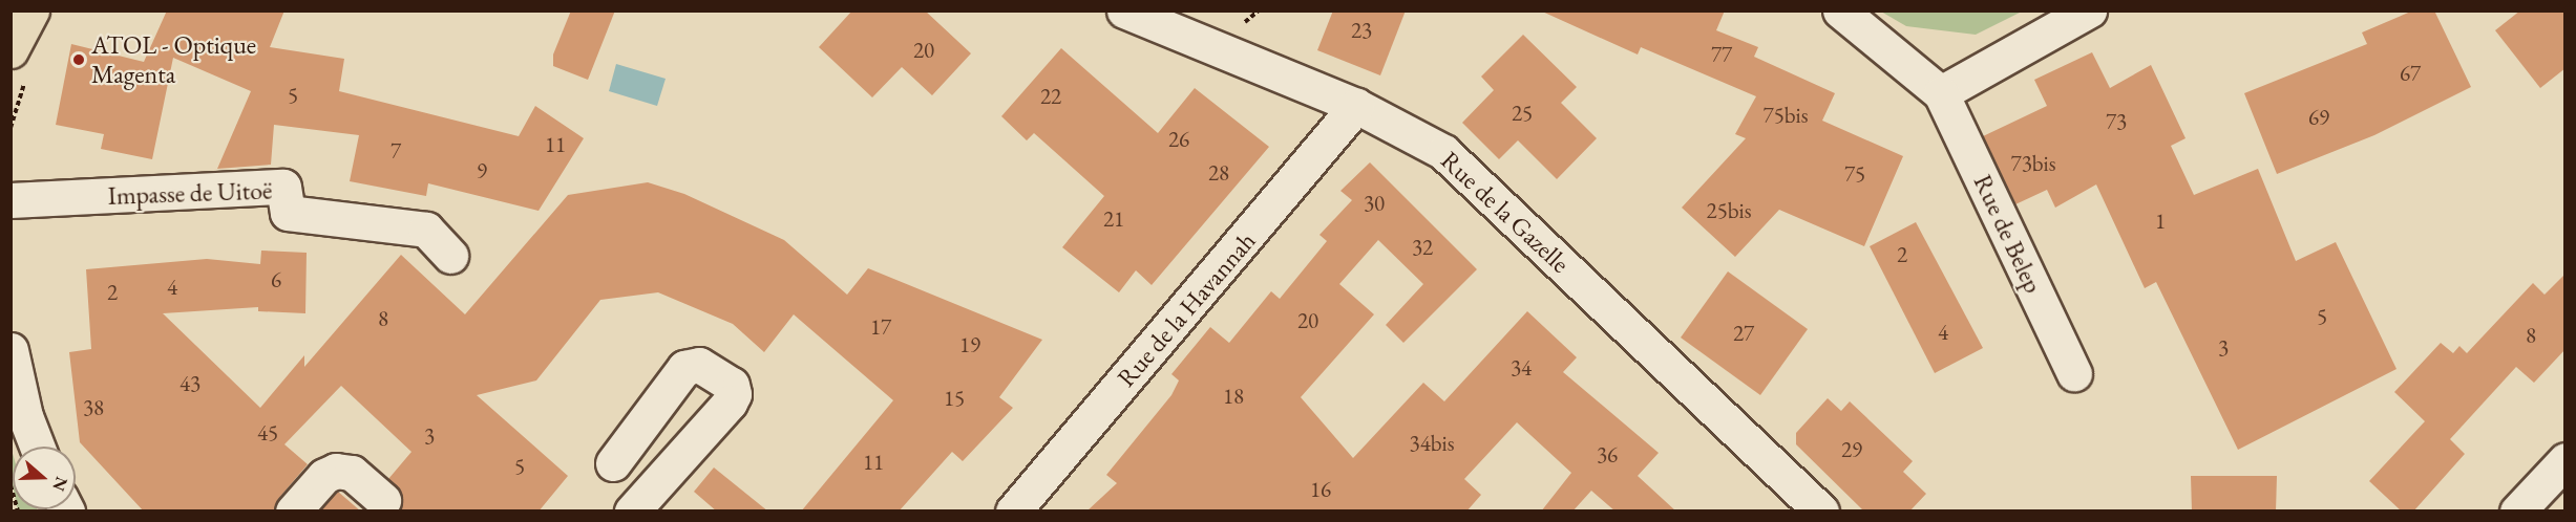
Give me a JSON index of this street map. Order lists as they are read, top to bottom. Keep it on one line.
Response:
{"streets":{"street":["Impasse de Uitoë","Rue de la Gazelle","Rue de Belep","Rue de la Havannah"]},"crossings":[["Rue de la Gazelle","Rue de la Havannah"]],"places":["ATOL - Optique Magenta"],"house_numbers":["23","20","77","67","5","22","25","75bis","69","73","26","11","7","73bis","9","28","75","30","25bis","21","1","32","2","6","4","2","5","8","20","17","4","27","8","19","3","34","43","18","15","38","45","3","34bis","29","36","11","5","16"],"north":"right"}
